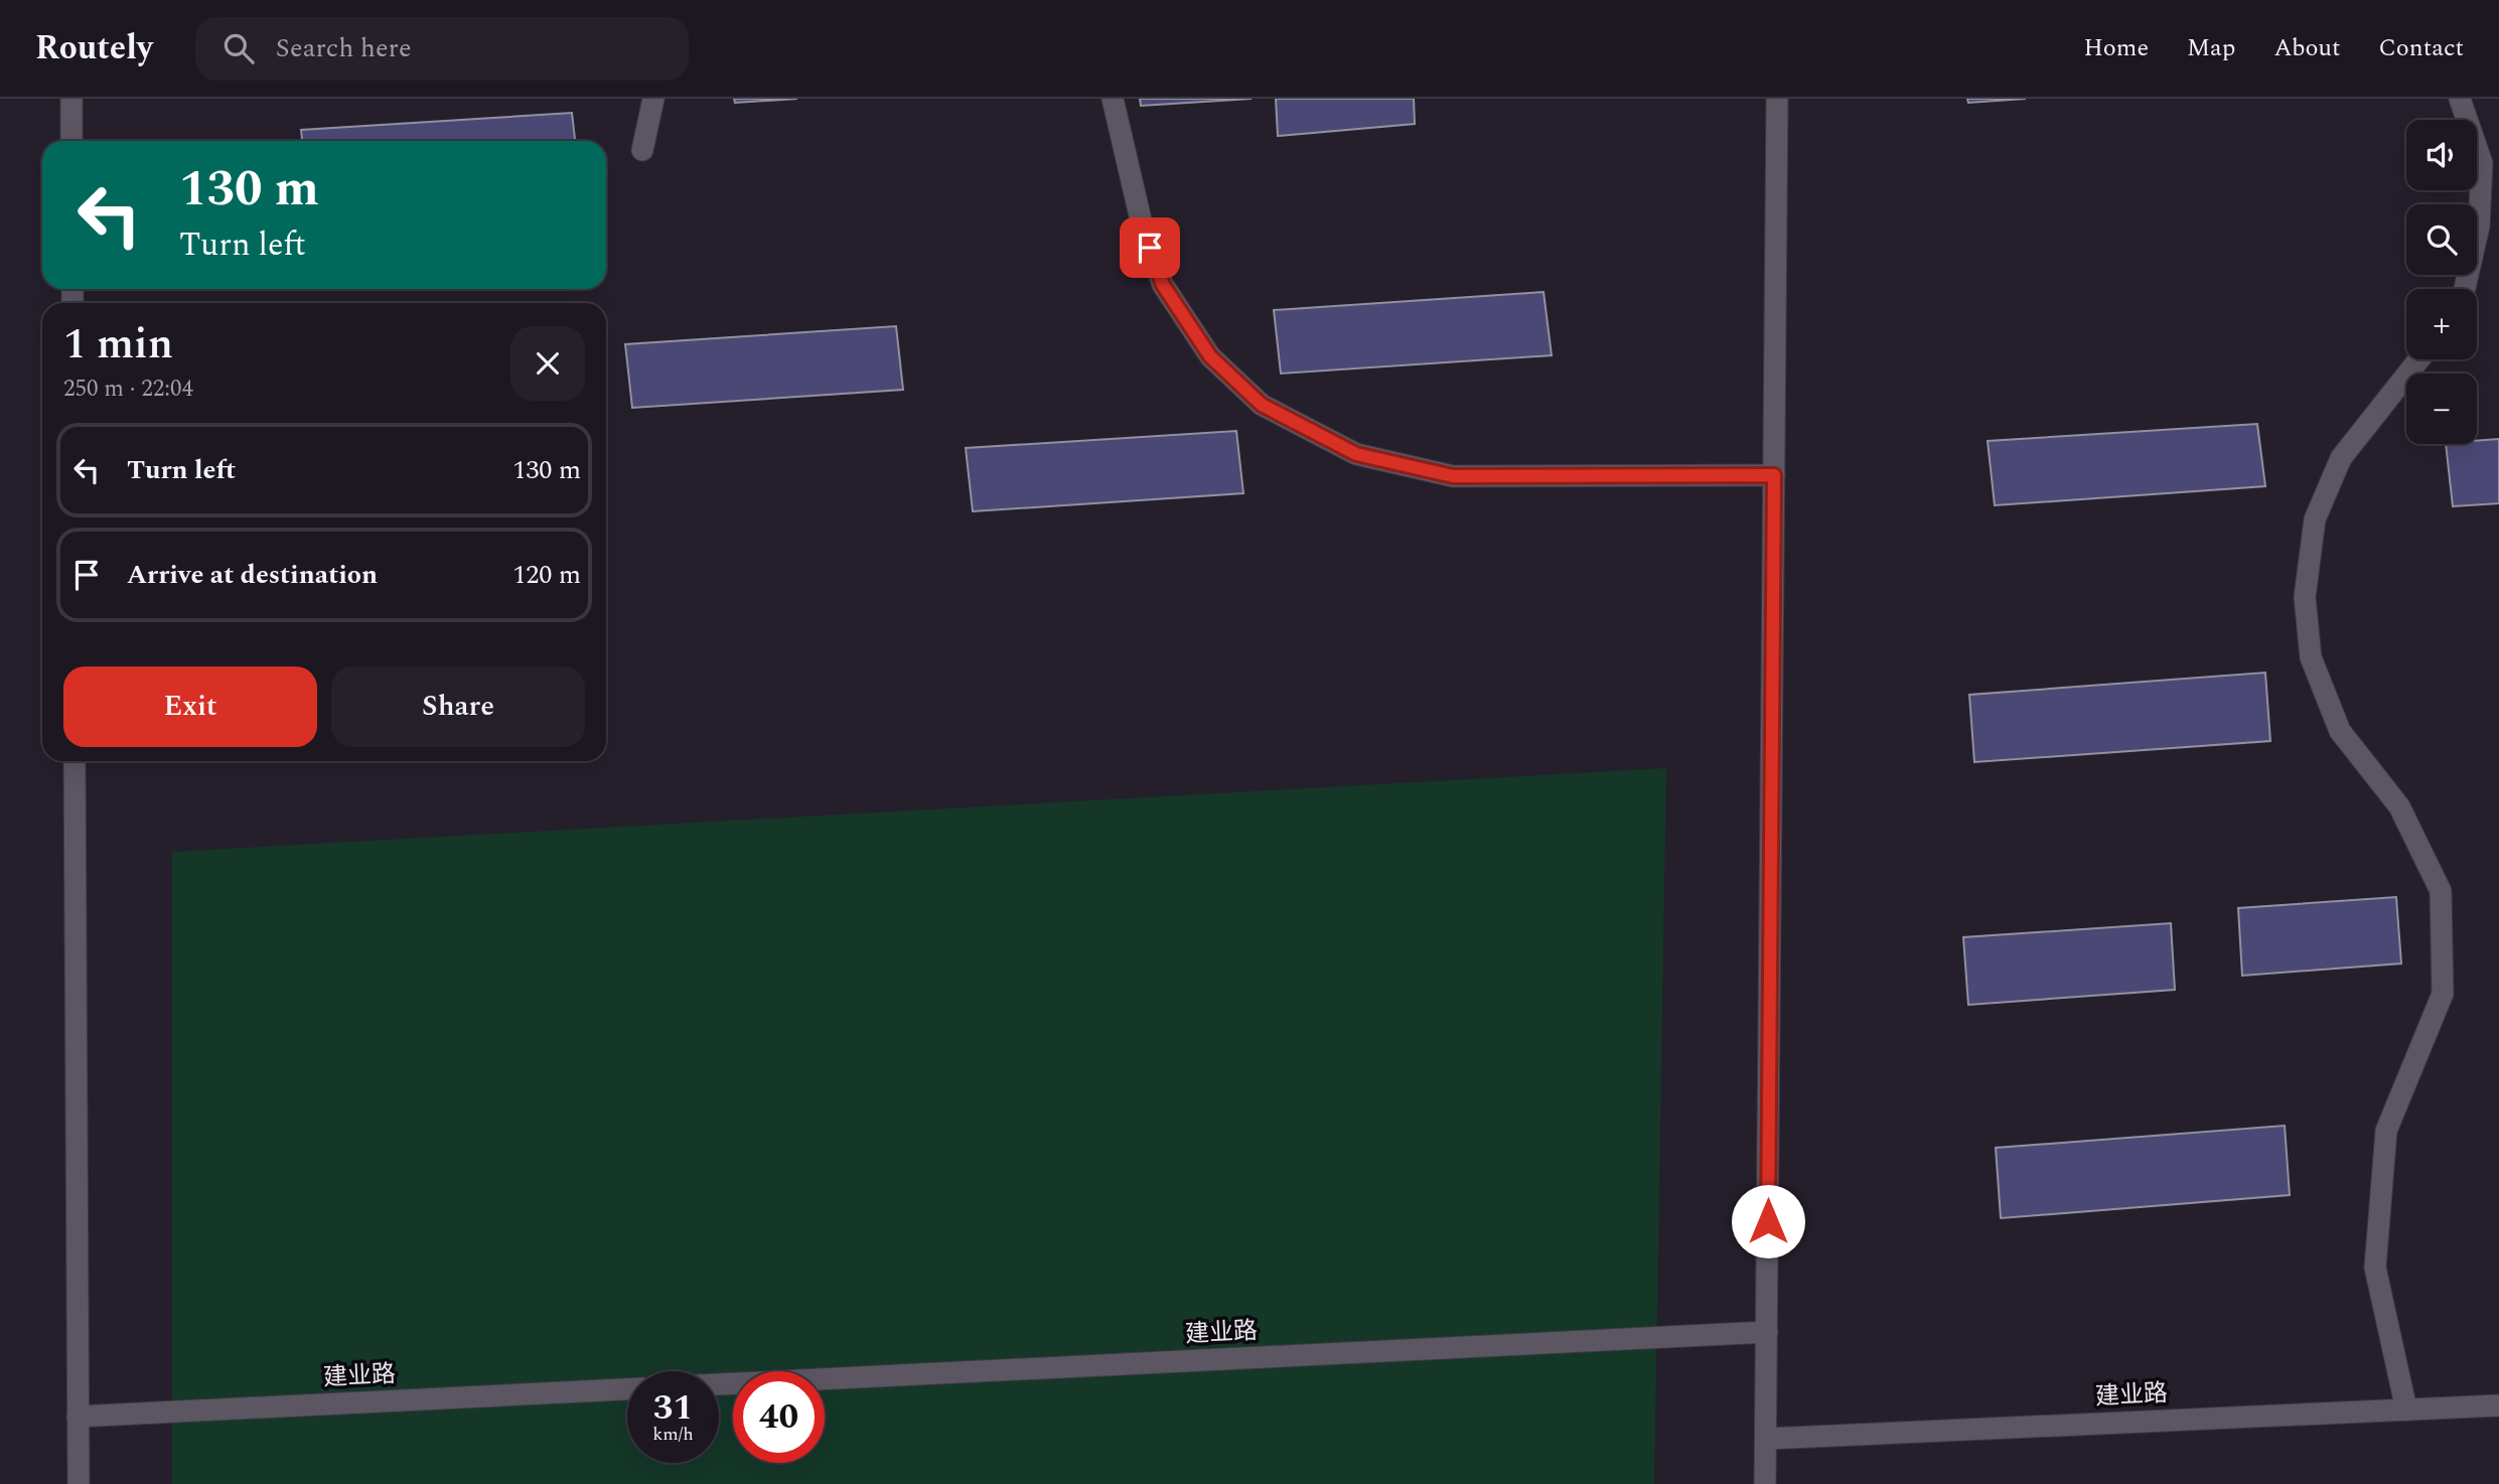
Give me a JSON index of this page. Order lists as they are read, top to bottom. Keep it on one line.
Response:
{"streets":{"street":["建业路"]},"page":{"header":"Routely","search":"Search here","nav":["Home","Map","About","Contact"],"map_buttons":["+","−"],"turn":["130 m","Turn left"],"heading":["1 min","250 m · 22:04"],"list":[{"name":"Turn left","value":"130 m"},{"name":"Arrive at destination","value":"120 m"}],"buttons":["Exit","Share"],"speed":"31 km/h","limit":"40"}}
